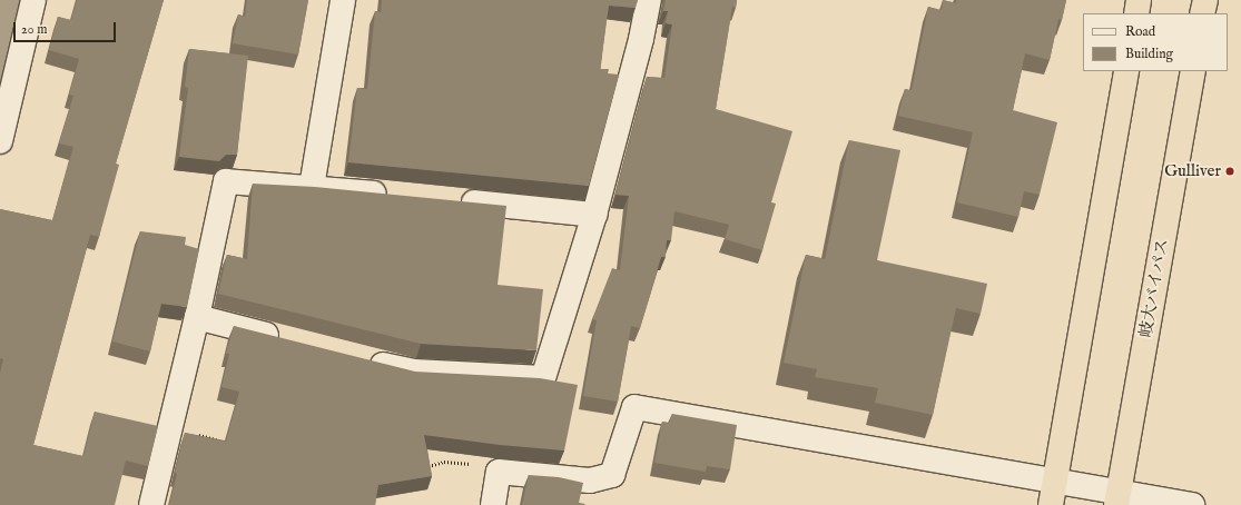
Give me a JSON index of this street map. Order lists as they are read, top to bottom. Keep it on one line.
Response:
{"streets":{"highway":["岐大バイパス"]},"places":["Gulliver"],"legend":["Road","Building"],"scale_bar":"20 m"}
